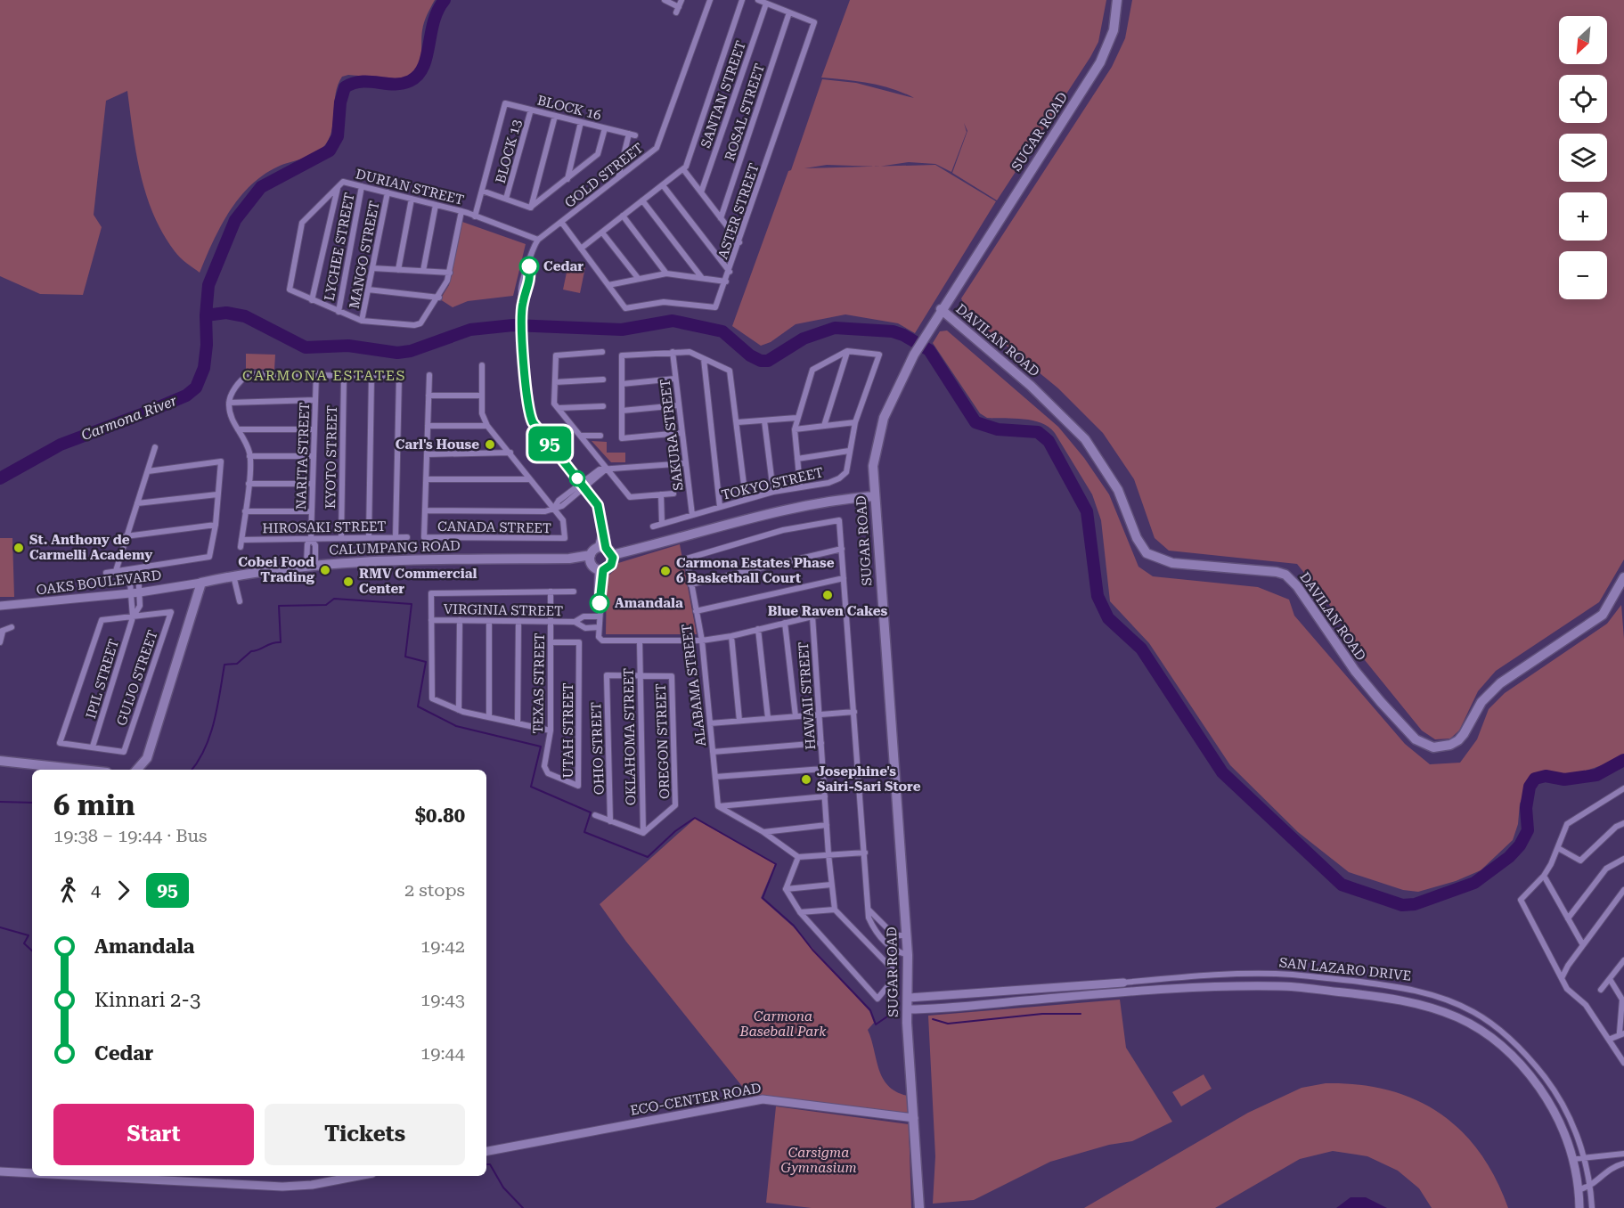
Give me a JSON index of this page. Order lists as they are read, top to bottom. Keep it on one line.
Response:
{"streets":{"main road":["SUGAR ROAD","DAVILAN ROAD","CALUMPANG ROAD"],"street":["SANTAN STREET","BLOCK 16","ROSAL STREET","BLOCK 13","GOLD STREET","DURIAN STREET","ASTER STREET","LYCHEE STREET","MANGO STREET","SAKURA STREET","NARITA STREET","KYOTO STREET","TOKYO STREET","HIROSAKI STREET","CANADA STREET","OAKS BOULEVARD","VIRGINIA STREET","GUIJO STREET","IPIL STREET","TEXAS STREET","ALABAMA STREET","HAWAII STREET","UTAH STREET","OKLAHOMA STREET","OREGON STREET","OHIO STREET","SAN LAZARO DRIVE","ECO-CENTER ROAD"]},"crossings":[["SANTAN STREET","ASTER STREET"],["BLOCK 16","BLOCK 13"],["BLOCK 16","GOLD STREET"],["ROSAL STREET","ASTER STREET"],["SUGAR ROAD","DAVILAN ROAD"],["SUGAR ROAD","CALUMPANG ROAD"],["SUGAR ROAD","SAN LAZARO DRIVE"],["SUGAR ROAD","ECO-CENTER ROAD"],["GOLD STREET","DURIAN STREET"],["GOLD STREET","ASTER STREET"],["DURIAN STREET","LYCHEE STREET"],["DURIAN STREET","MANGO STREET"],["SAKURA STREET","TOKYO STREET"],["NARITA STREET","HIROSAKI STREET"],["NARITA STREET","CALUMPANG ROAD"],["KYOTO STREET","HIROSAKI STREET"],["CALUMPANG ROAD","OAKS BOULEVARD"],["OAKS BOULEVARD","IPIL STREET"],["VIRGINIA STREET","TEXAS STREET"],["GUIJO STREET","IPIL STREET"],["TEXAS STREET","UTAH STREET"],["OKLAHOMA STREET","OREGON STREET"],["OKLAHOMA STREET","OHIO STREET"],["OREGON STREET","OHIO STREET"]],"districts":["CARMONA ESTATES"],"water":["Carmona River"],"parks":["Carmona Baseball Park","Carsigma Gymnasium"],"places":["Cedar","Carl's House","St. Anthony de Carmelli Academy","Cobei Food Trading","Carmona Estates Phase 6 Basketball Court","RMV Commercial Center","Blue Raven Cakes","Amandala","Josephine's Sairi-Sari Store"],"lines":["bus line 95"],"north":"bottom left","page":{"on_map":"95","map_buttons":["+","−"],"heading":["6 min","19:38 – 19:44 · Bus","$0.80"],"legs":["4","95","2 stops"],"list":[{"name":"Amandala","value":"19:42"},{"name":"Kinnari 2-3","value":"19:43"},{"name":"Cedar","value":"19:44"}],"buttons":["Start","Tickets"]}}
